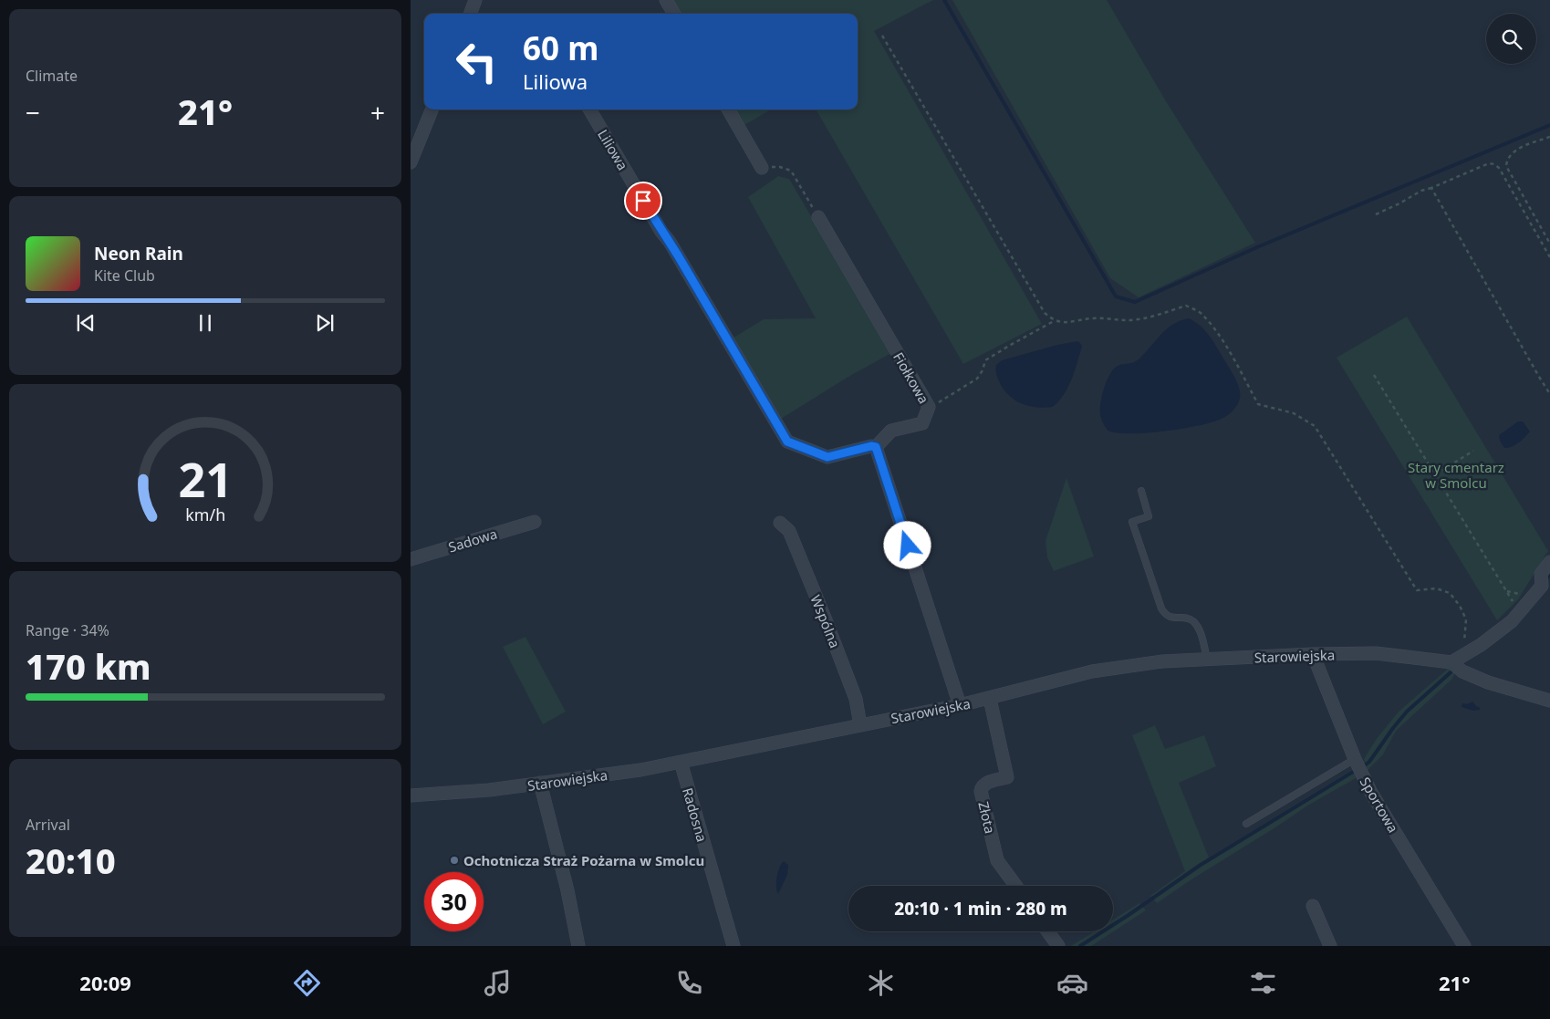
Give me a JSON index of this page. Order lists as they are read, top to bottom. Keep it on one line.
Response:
{"streets":{"street":["Liliowa","Fiołkowa","Sadowa","Wspólna","Starowiejska","Sportowa","Radosna","Złota"]},"crossings":[["Liliowa","Fiołkowa"],["Wspólna","Starowiejska"],["Starowiejska","Sportowa"],["Starowiejska","Radosna"],["Starowiejska","Złota"]],"parks":["Stary cmentarz w Smolcu"],"places":["Ochotnicza Straż Pożarna w Smolcu"],"page":{"tile":["Climate",["Range · 34%","170 km"],["Arrival","20:10"]],"turn":["60 m","Liliowa"],"heat":["−","21°","+"],"song":["Neon Rain","Kite Club"],"limit":"30","trip":"20:10 · 1 min · 280 m","tabs":["20:09","21°"],"gauge":["21","km/h"]}}
